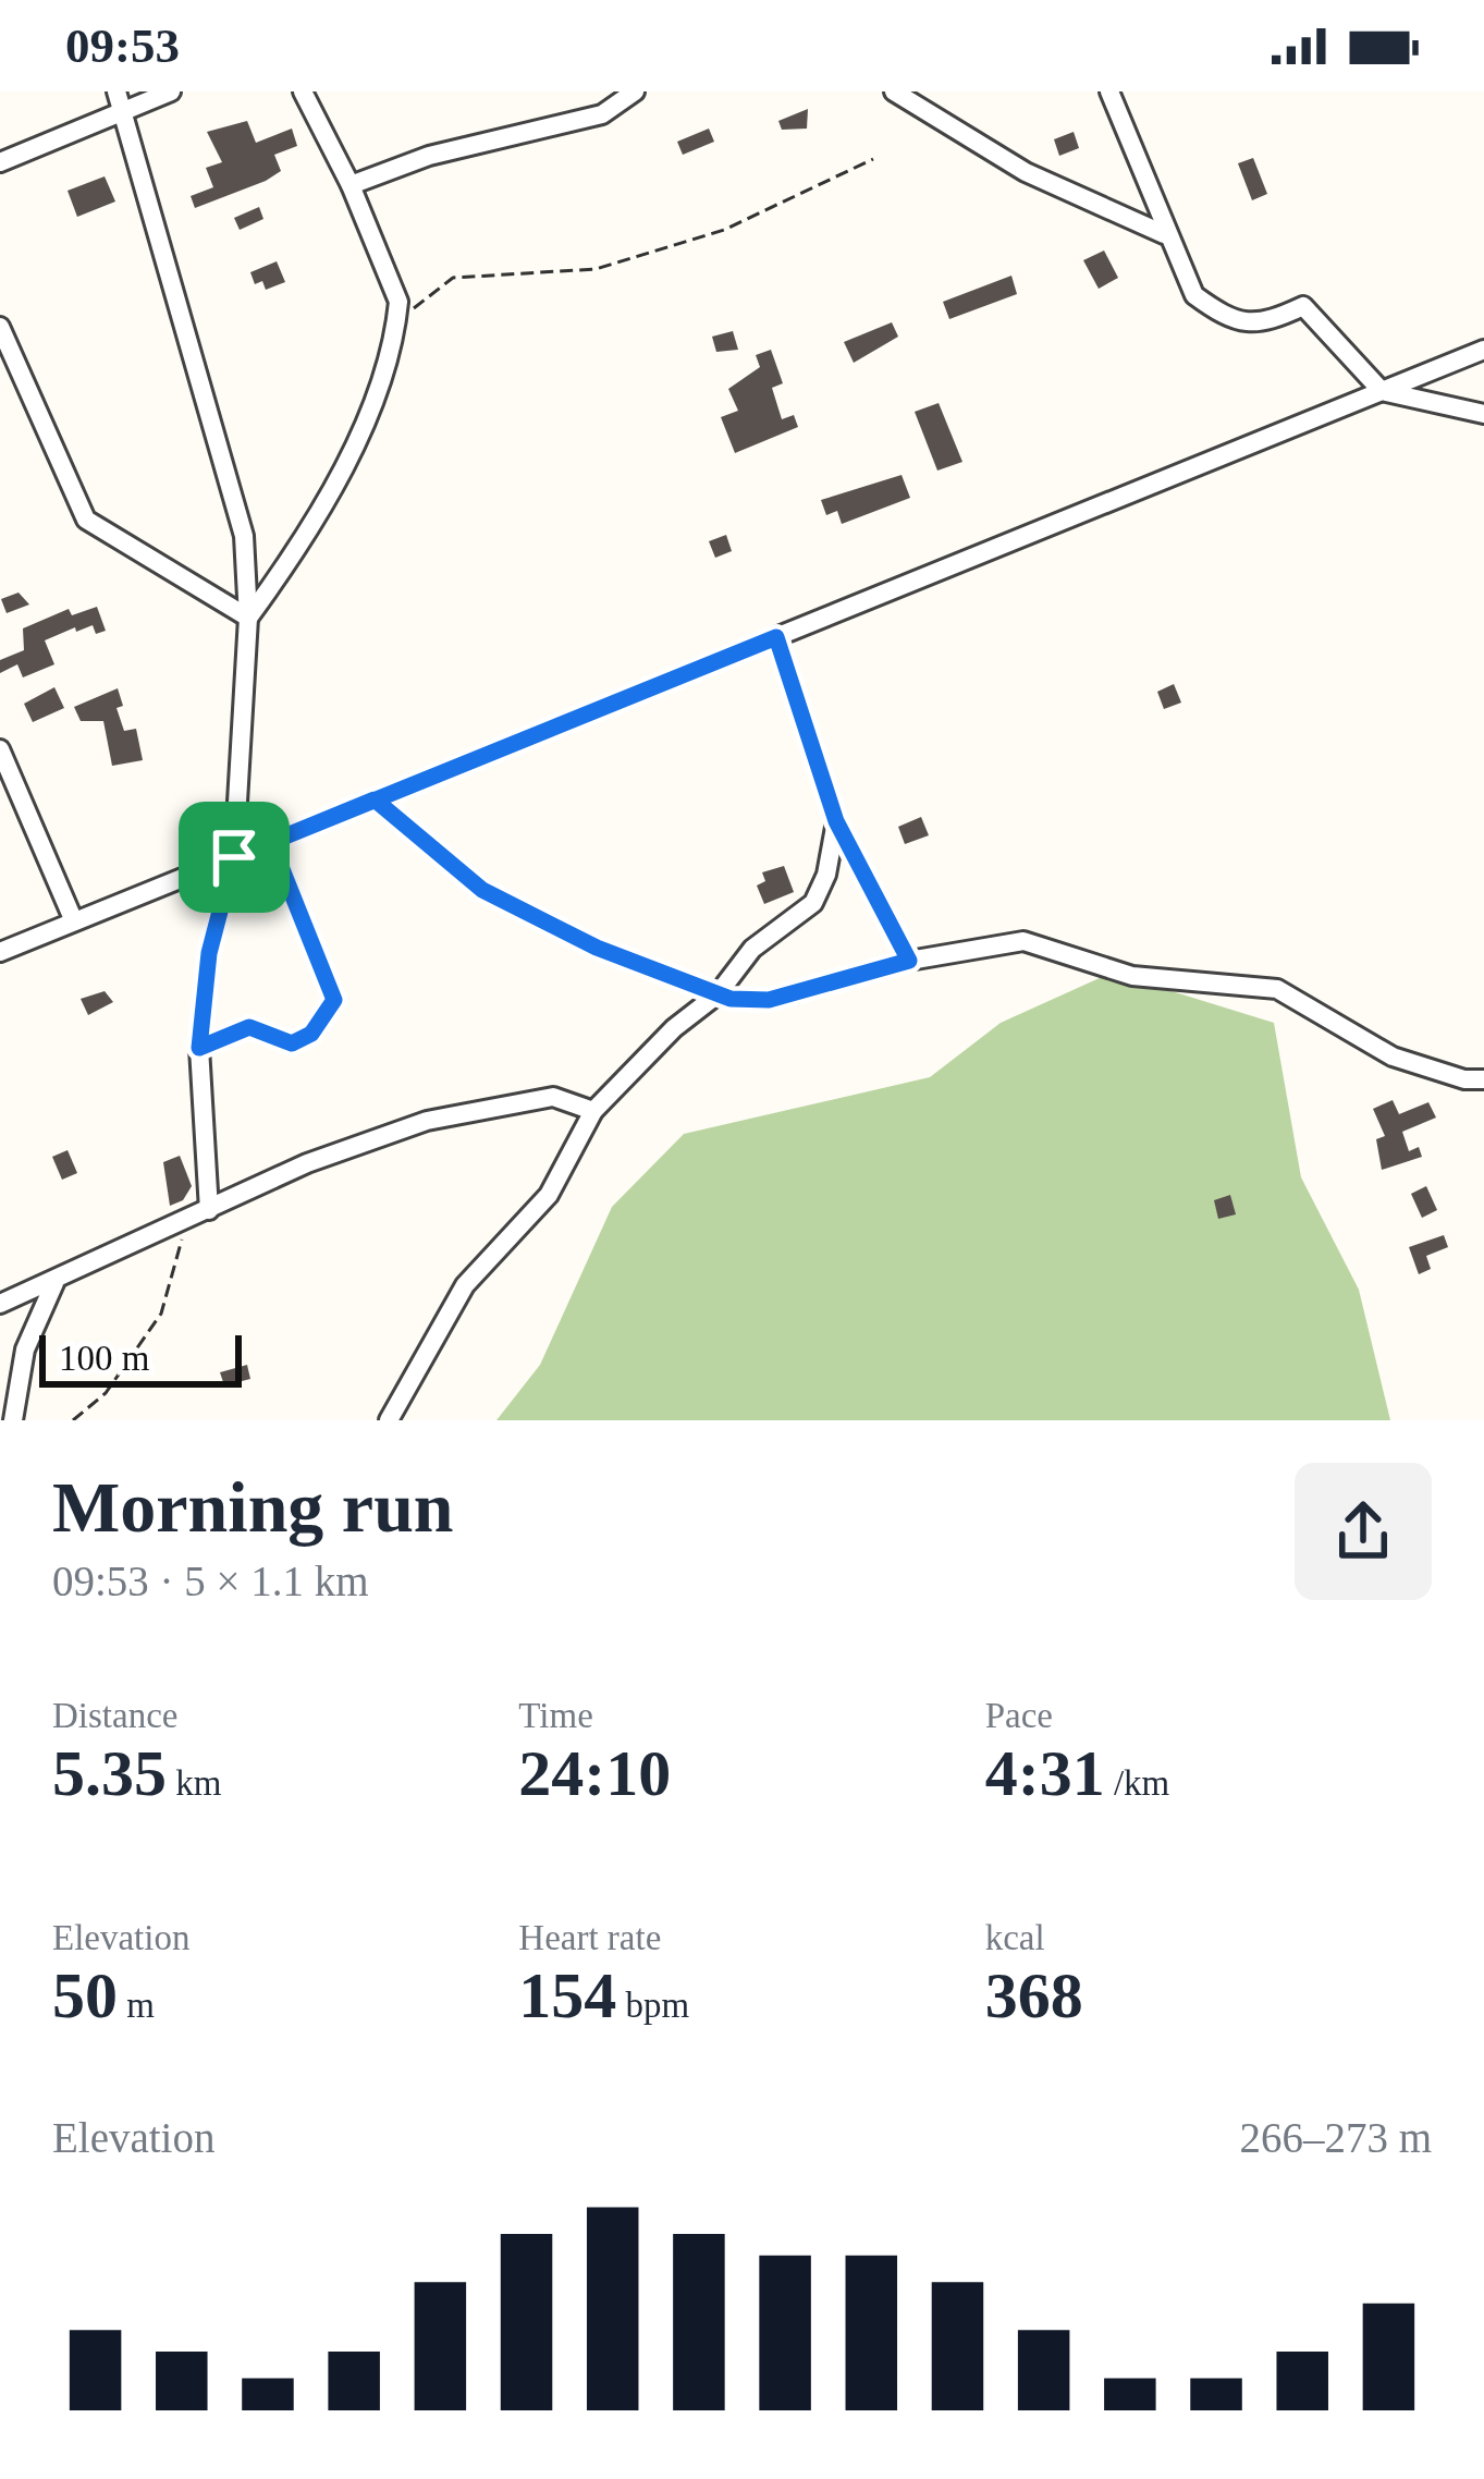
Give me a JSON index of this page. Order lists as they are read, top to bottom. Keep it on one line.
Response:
{"scale_bar":"100 m","page":{"status":"09:53","scale":"100 m","heading":["Morning run","09:53 · 5 × 1.1 km"],"stats":[["Distance","5.35 km"],["Time","24:10"],["Pace","4:31 /km"],["Elevation","50 m"],["Heart rate","154 bpm"],["kcal","368"]],"chart":["Elevation","266–273 m"]}}
